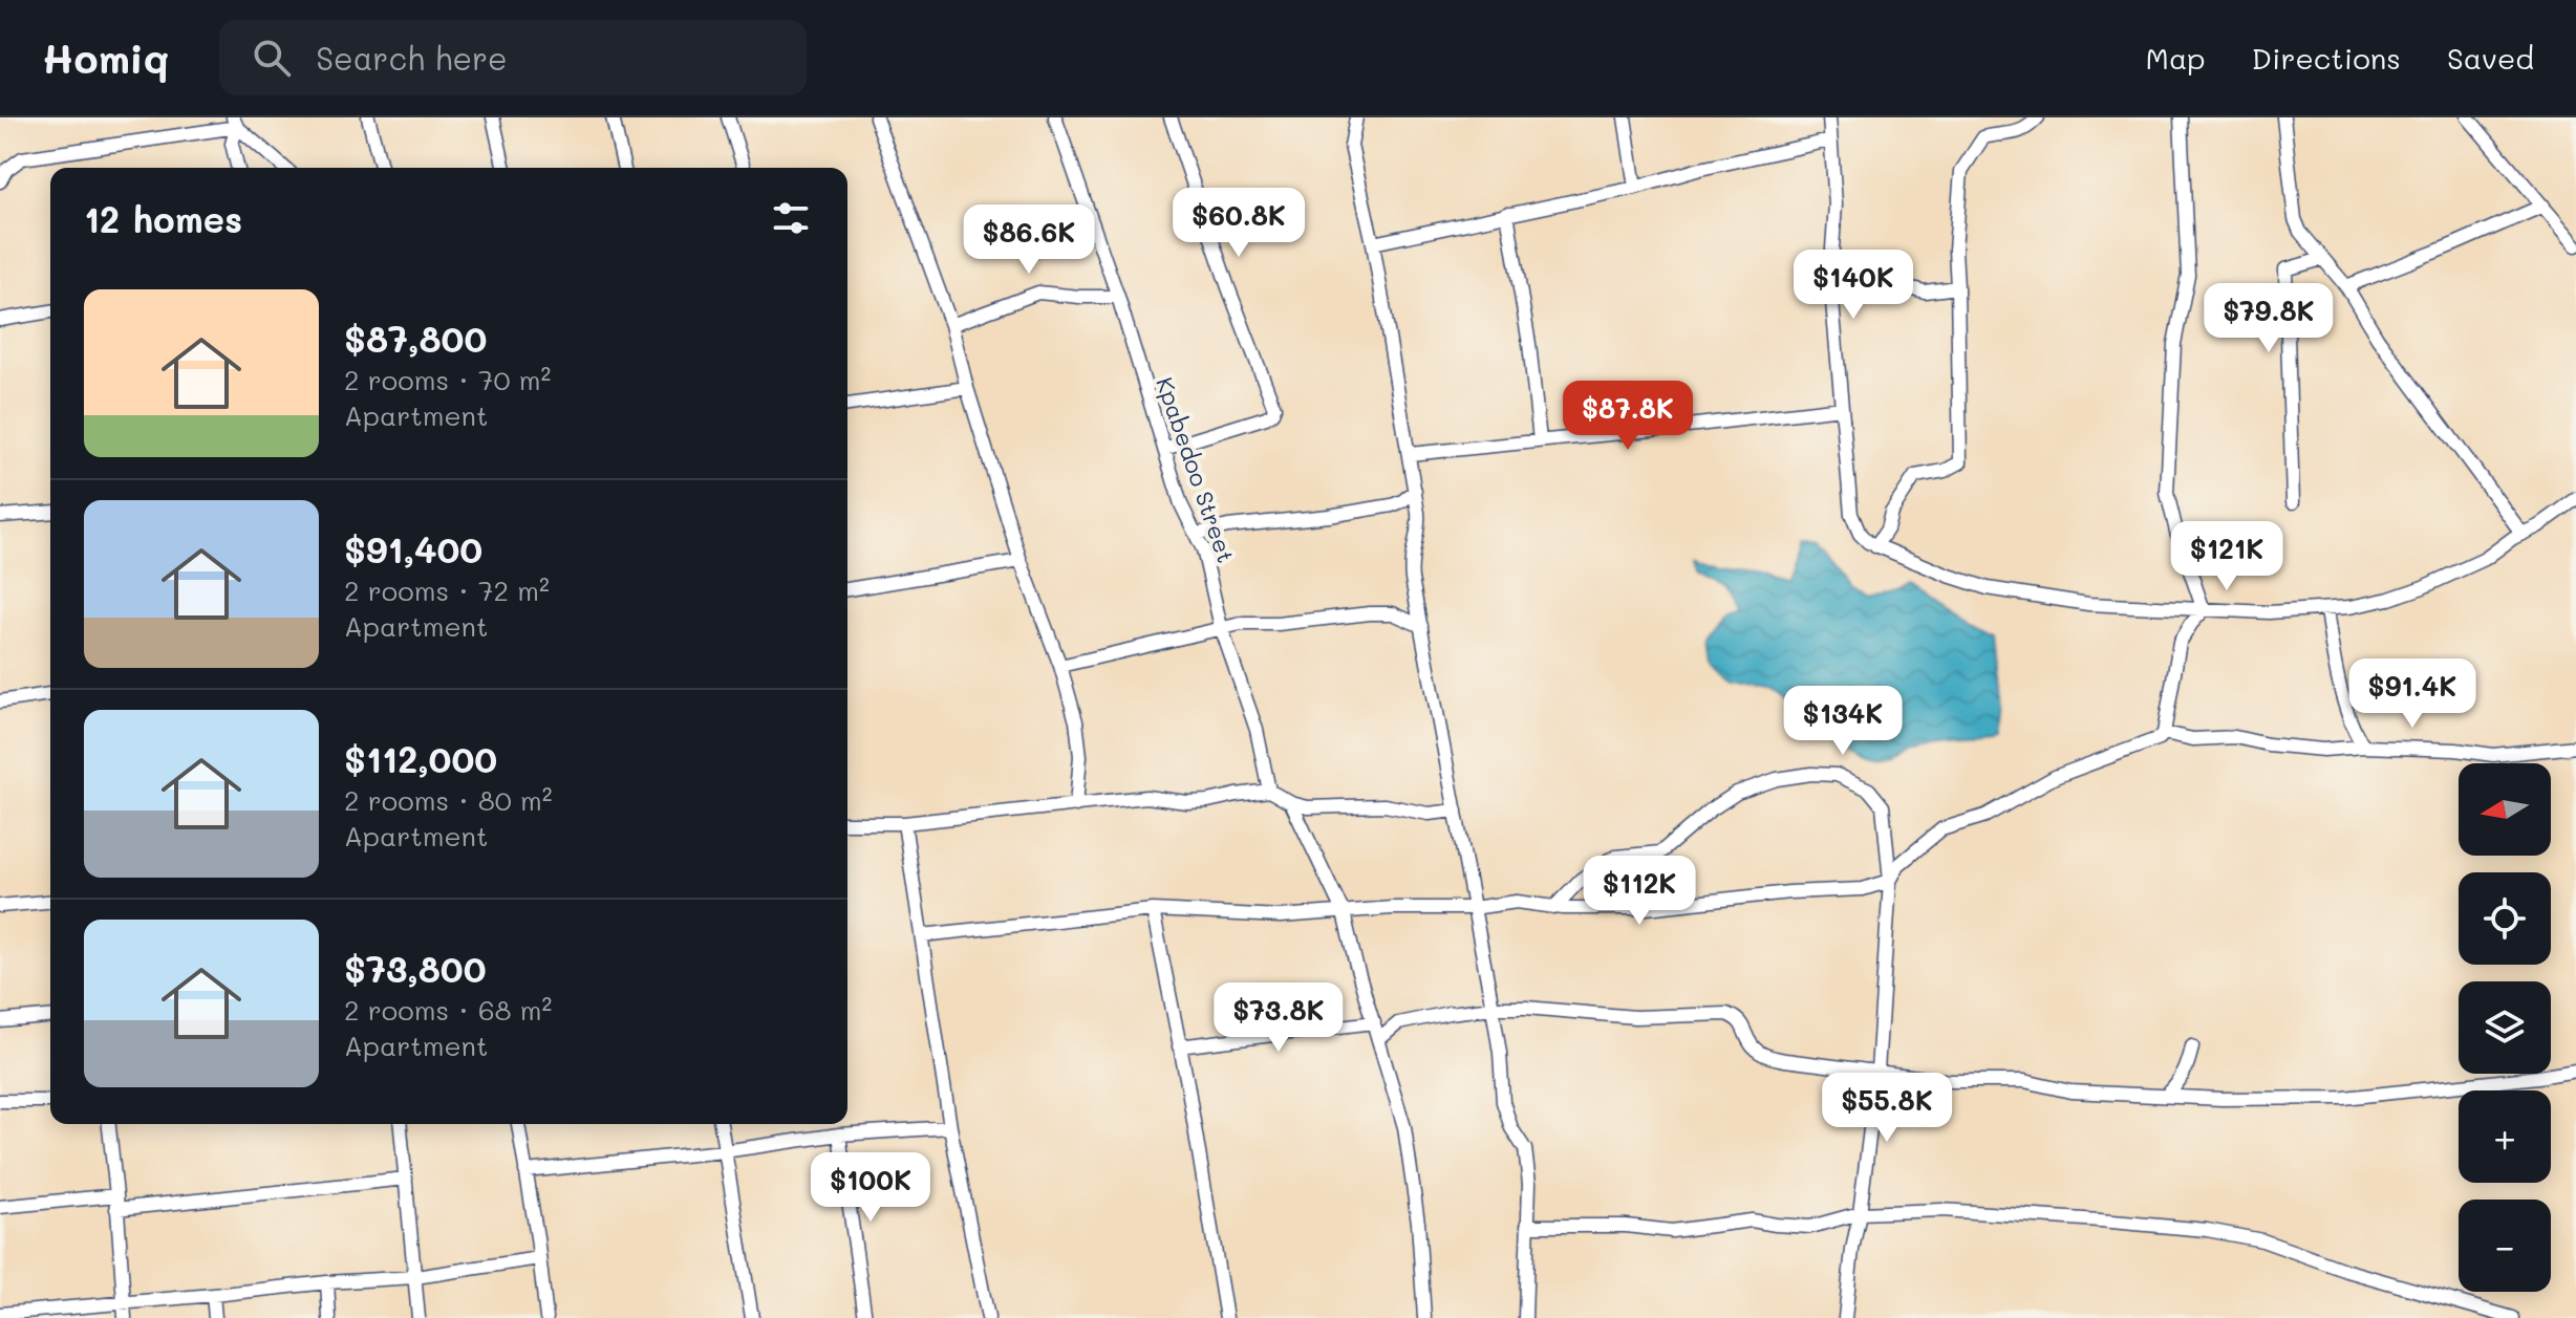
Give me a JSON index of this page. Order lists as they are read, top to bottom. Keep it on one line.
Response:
{"streets":{"street":["Kpabedoo Street"]},"north":"left","page":{"header":"Homiq","search":"Search here","nav":["Map","Directions","Saved"],"heading":"12 homes","price":["$60.8K","$86.6K","$140K","$79.8K","$87.8K","$121K","$91.4K","$134K","$112K","$73.8K","$55.8K","$100K"],"list":[{"name":"$87,800","note":"2 rooms · 70 m² · Apartment"},{"name":"$91,400","note":"2 rooms · 72 m² · Apartment"},{"name":"$112,000","note":"2 rooms · 80 m² · Apartment"},{"name":"$73,800","note":"2 rooms · 68 m² · Apartment"}],"map_buttons":["+","−"]}}
